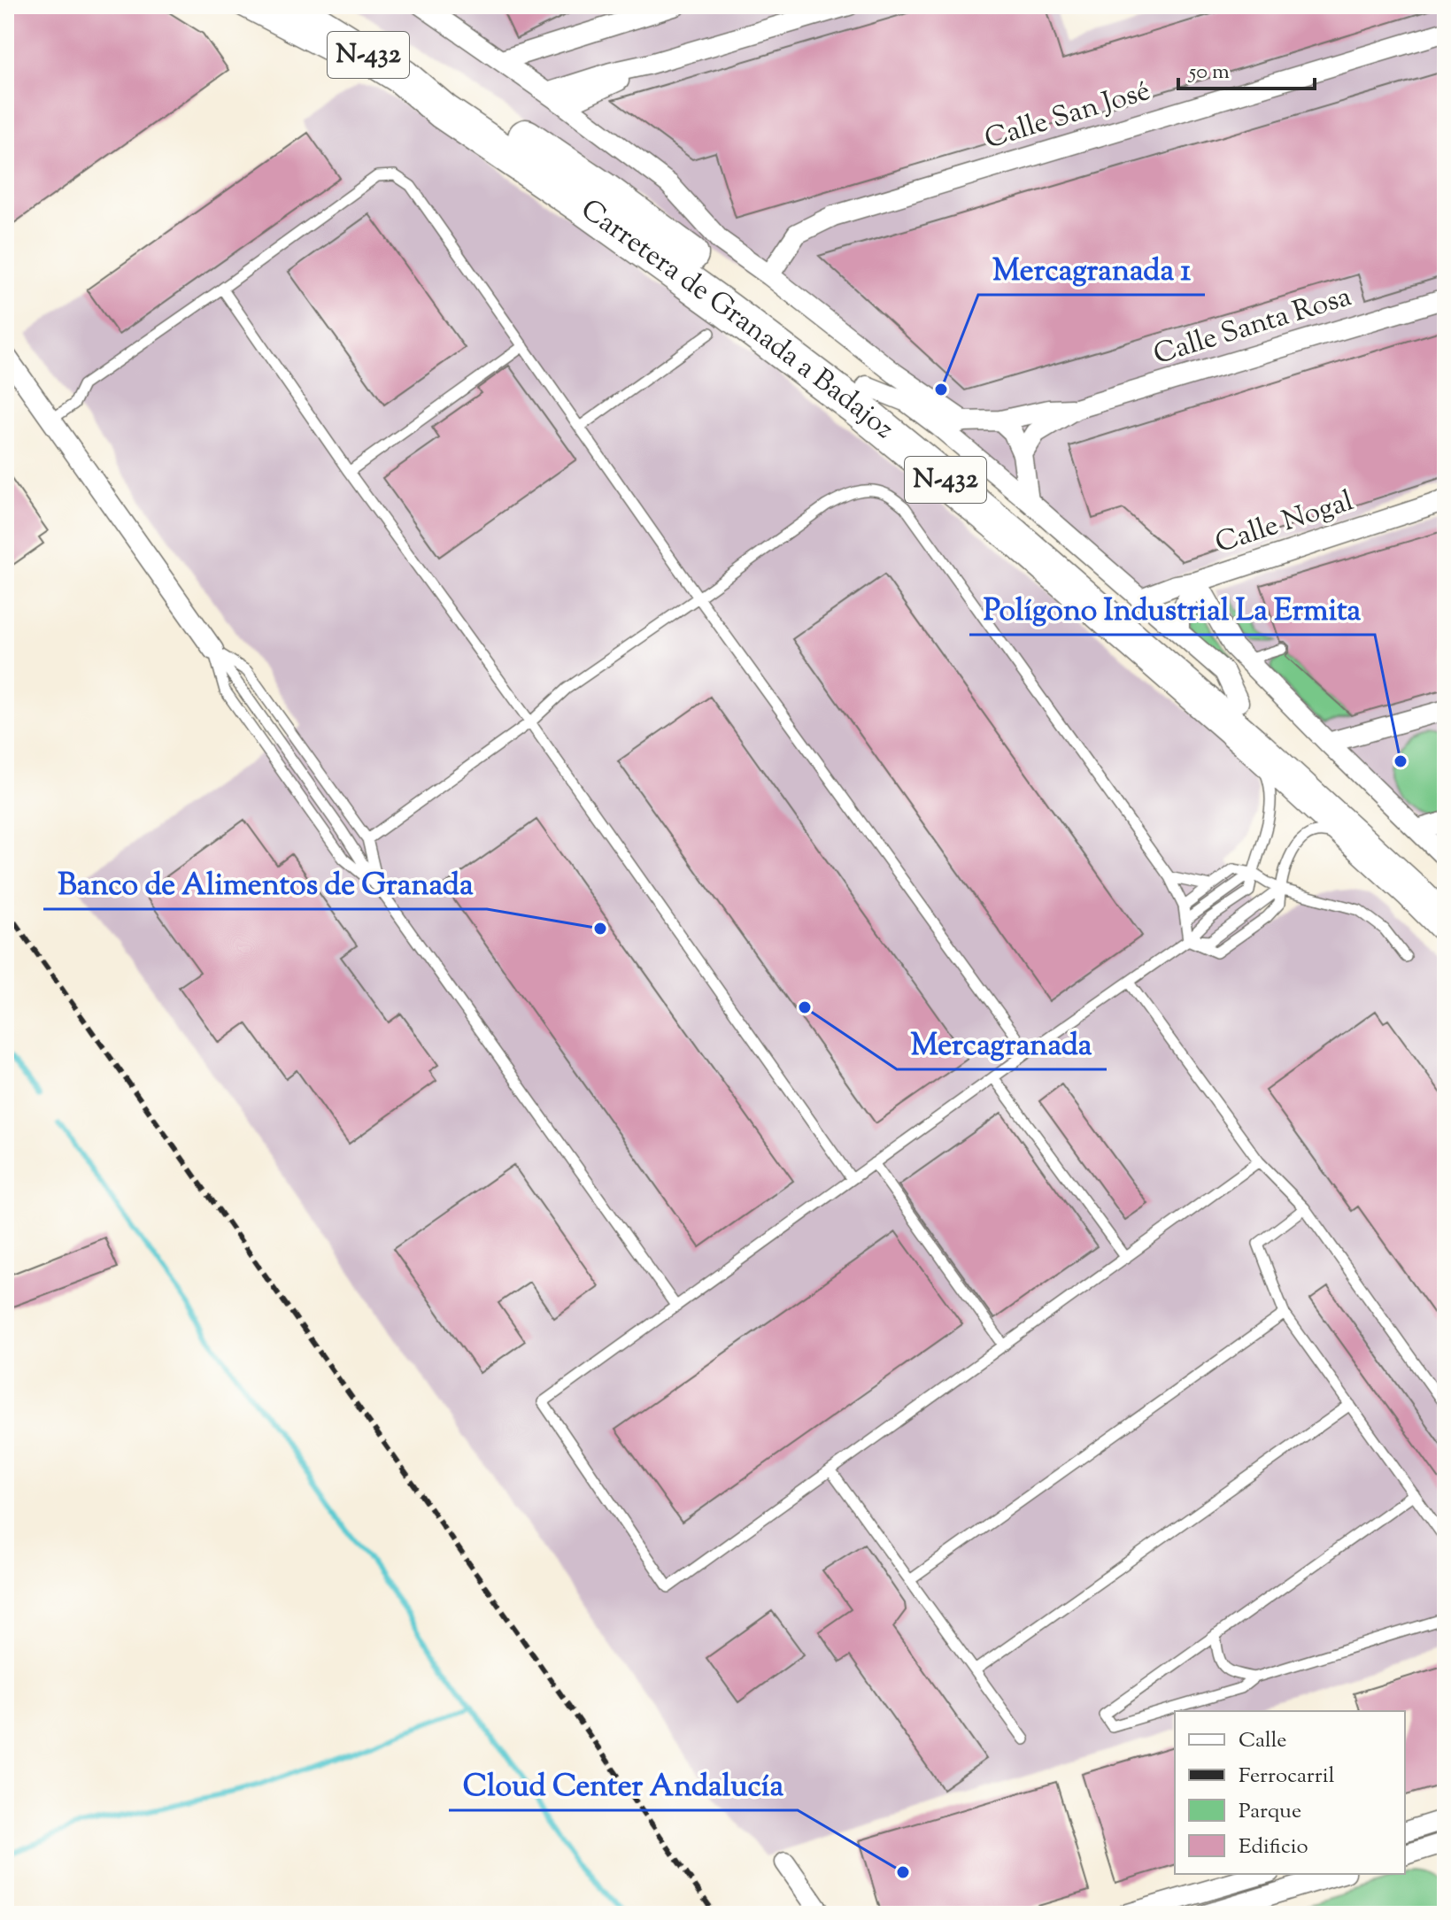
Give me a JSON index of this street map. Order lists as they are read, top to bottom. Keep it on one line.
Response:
{"streets":{"highway":["N-432","Carretera de Granada a Badajoz"],"street":["Calle San José","Calle Santa Rosa","Calle Nogal"]},"places":["Mercagranada 1","Polígono Industrial La Ermita","Banco de Alimentos de Granada","Mercagranada","Cloud Center Andalucía"],"legend":["Calle","Ferrocarril","Parque","Edificio"],"scale_bar":"50 m"}
